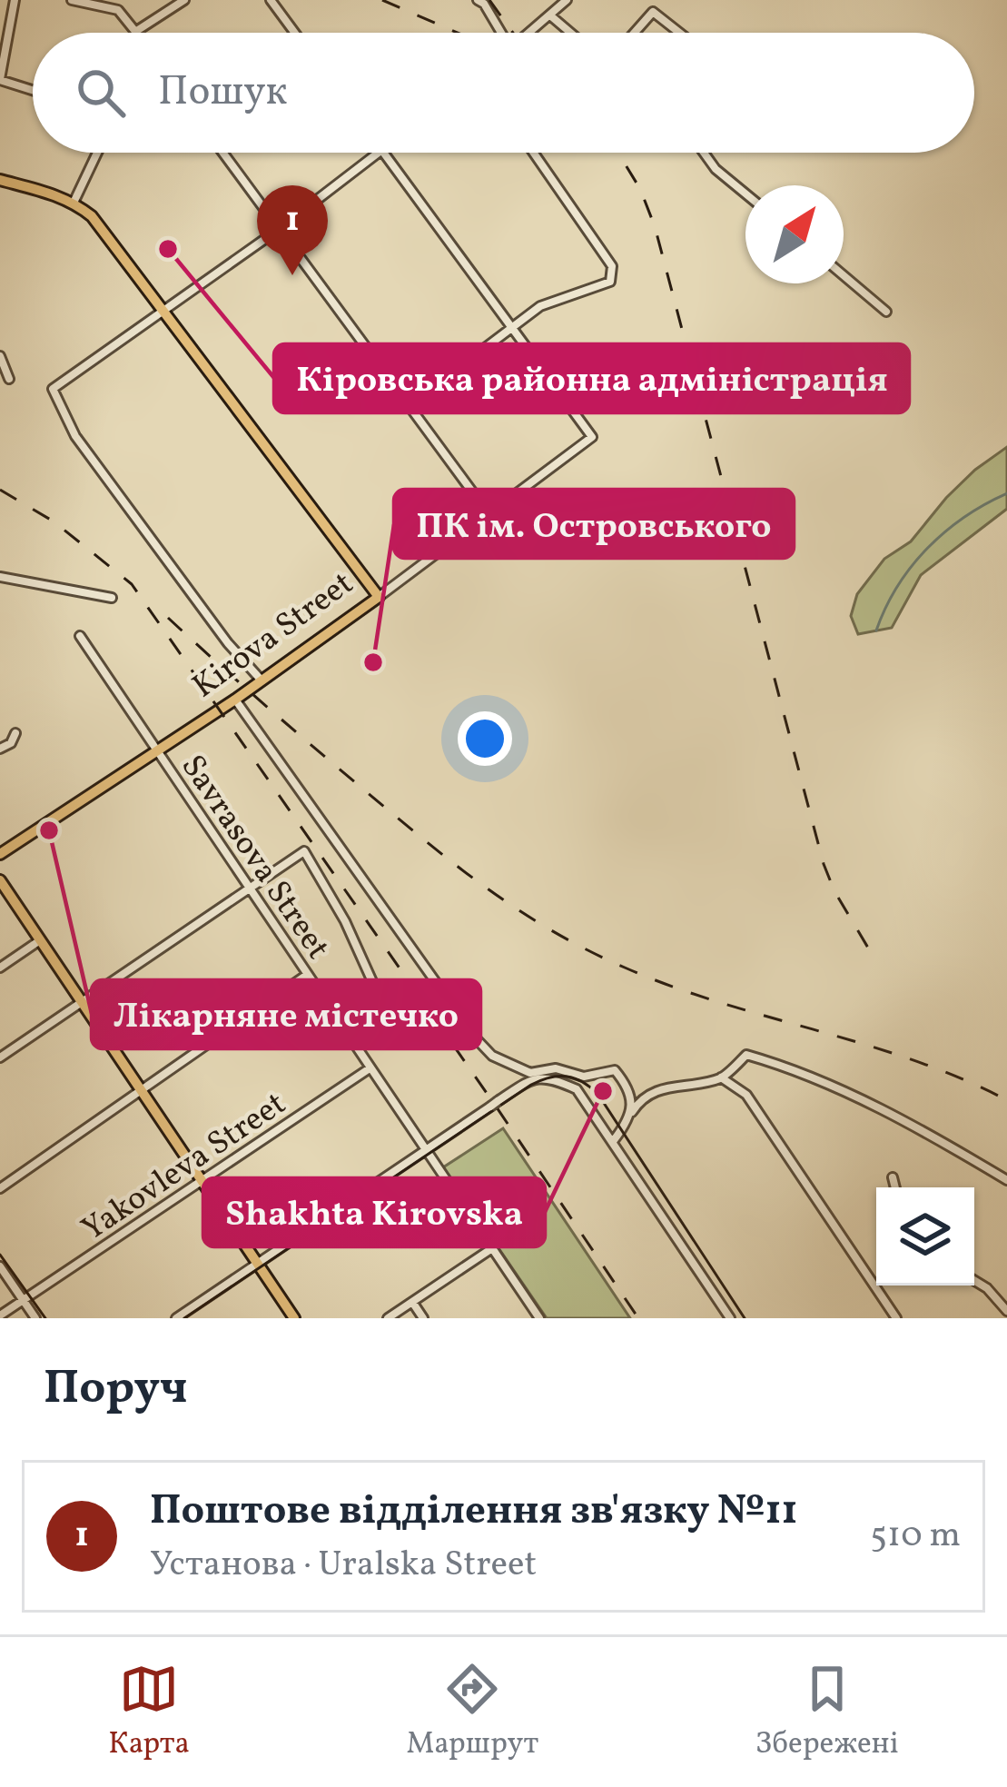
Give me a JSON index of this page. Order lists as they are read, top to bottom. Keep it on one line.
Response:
{"streets":{"main road":["Kirova Street"],"street":["Savrasova Street","Yakovleva Street"]},"crossings":[["Kirova Street","Savrasova Street"],["Savrasova Street","Yakovleva Street"]],"places":["Кіровська районна адміністрація","ПК ім. Островського","Лікарняне містечко","Shakhta Kirovska"],"north":"top right","page":{"search":"Пошук","pins":"1","heading":"Поруч","list":[{"mark":"1","name":"Поштове відділення зв'язку №11","note":"Установа · Uralska Street","value":"510 m"}],"nav":["Карта","Маршрут","Збережені"]}}
